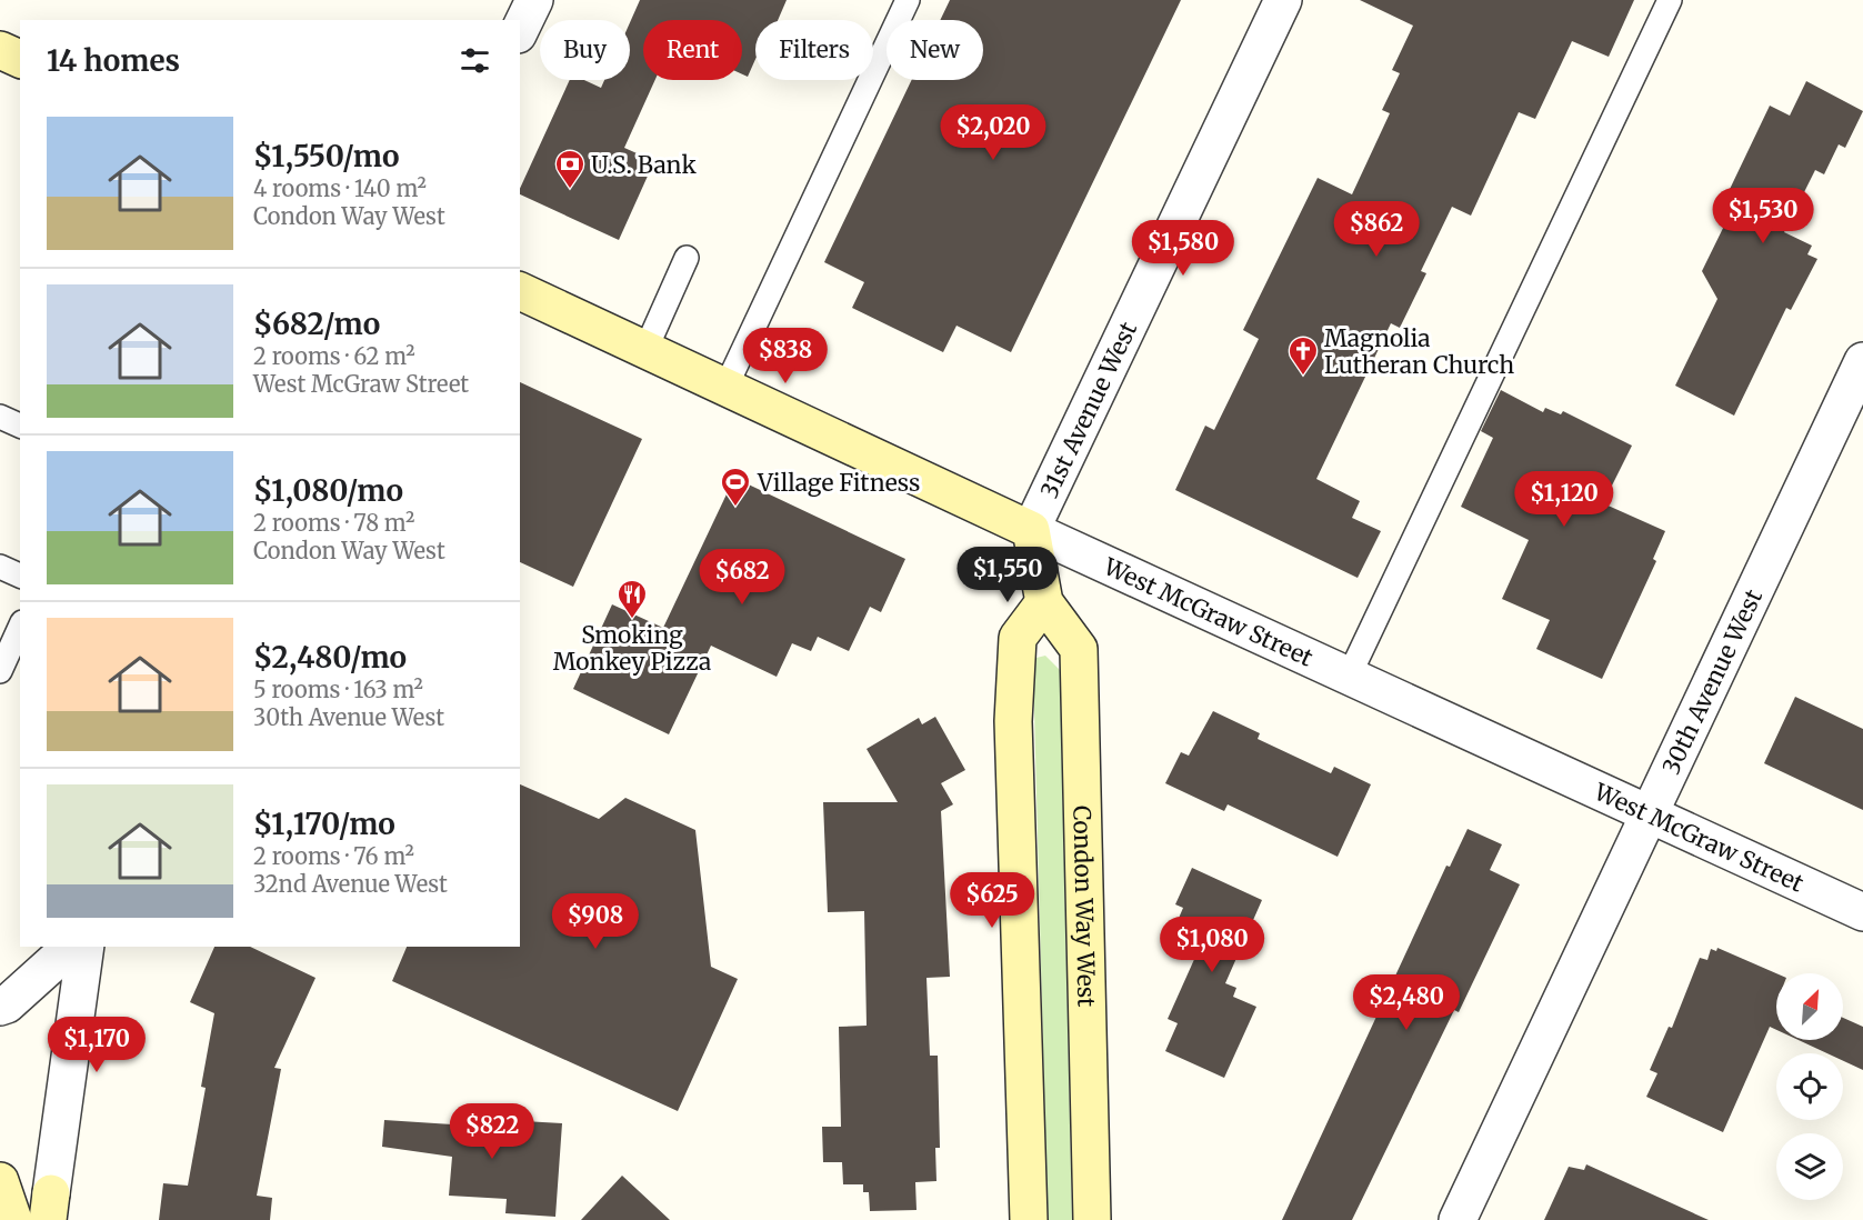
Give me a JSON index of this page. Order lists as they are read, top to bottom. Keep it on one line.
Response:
{"streets":{"main road":["West McGraw Street","Condon Way West"],"street":["31st Avenue West","30th Avenue West"]},"crossings":[["31st Avenue West","West McGraw Street"],["31st Avenue West","Condon Way West"],["West McGraw Street","30th Avenue West"],["West McGraw Street","Condon Way West"]],"places":{"bank":["U.S. Bank"],"church":["Magnolia Lutheran Church"],"sports":["Village Fitness"],"restaurant":["Smoking Monkey Pizza"]},"north":"top right","page":{"chip":["Buy","Rent","Filters","New"],"heading":"14 homes","list":[{"name":"$1,550/mo","note":"4 rooms · 140 m² · Condon Way West"},{"name":"$682/mo","note":"2 rooms · 62 m² · West McGraw Street"},{"name":"$1,080/mo","note":"2 rooms · 78 m² · Condon Way West"},{"name":"$2,480/mo","note":"5 rooms · 163 m² · 30th Avenue West"},{"name":"$1,170/mo","note":"2 rooms · 76 m² · 32nd Avenue West"}],"price":["$2,020","$1,530","$862","$1,580","$838","$1,120","$1,550","$682","$625","$908","$1,080","$2,480","$1,170","$822"]}}
